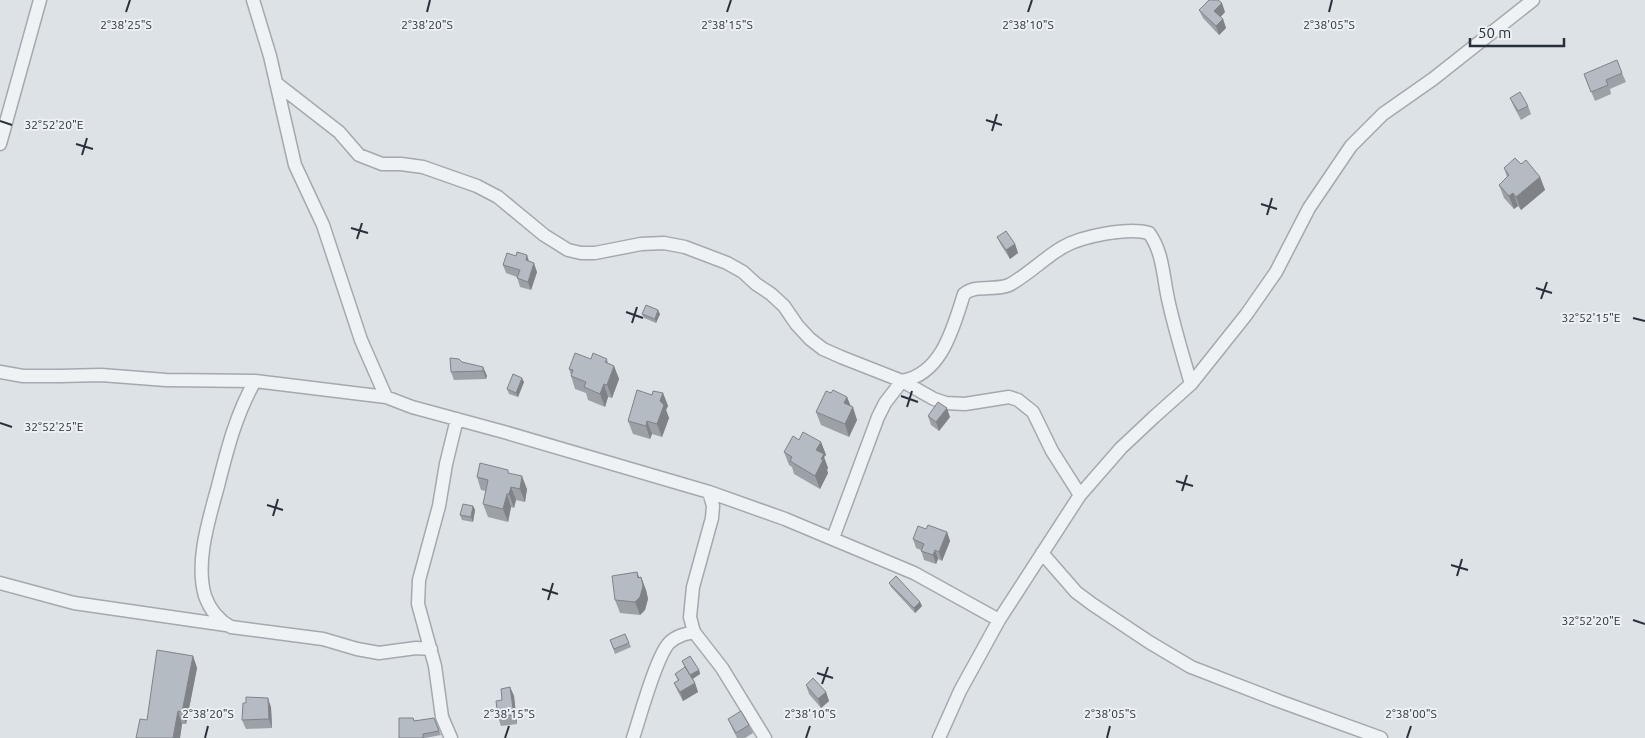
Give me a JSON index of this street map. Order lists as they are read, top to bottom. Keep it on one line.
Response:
{"scale_bar":"50 m","coordinates":["2°38'25\"S","2°38'20\"S","2°38'15\"S","2°38'10\"S","2°38'05\"S","32°52'20\"E","32°52'15\"E","32°52'25\"E","2°38'00\"S"]}
